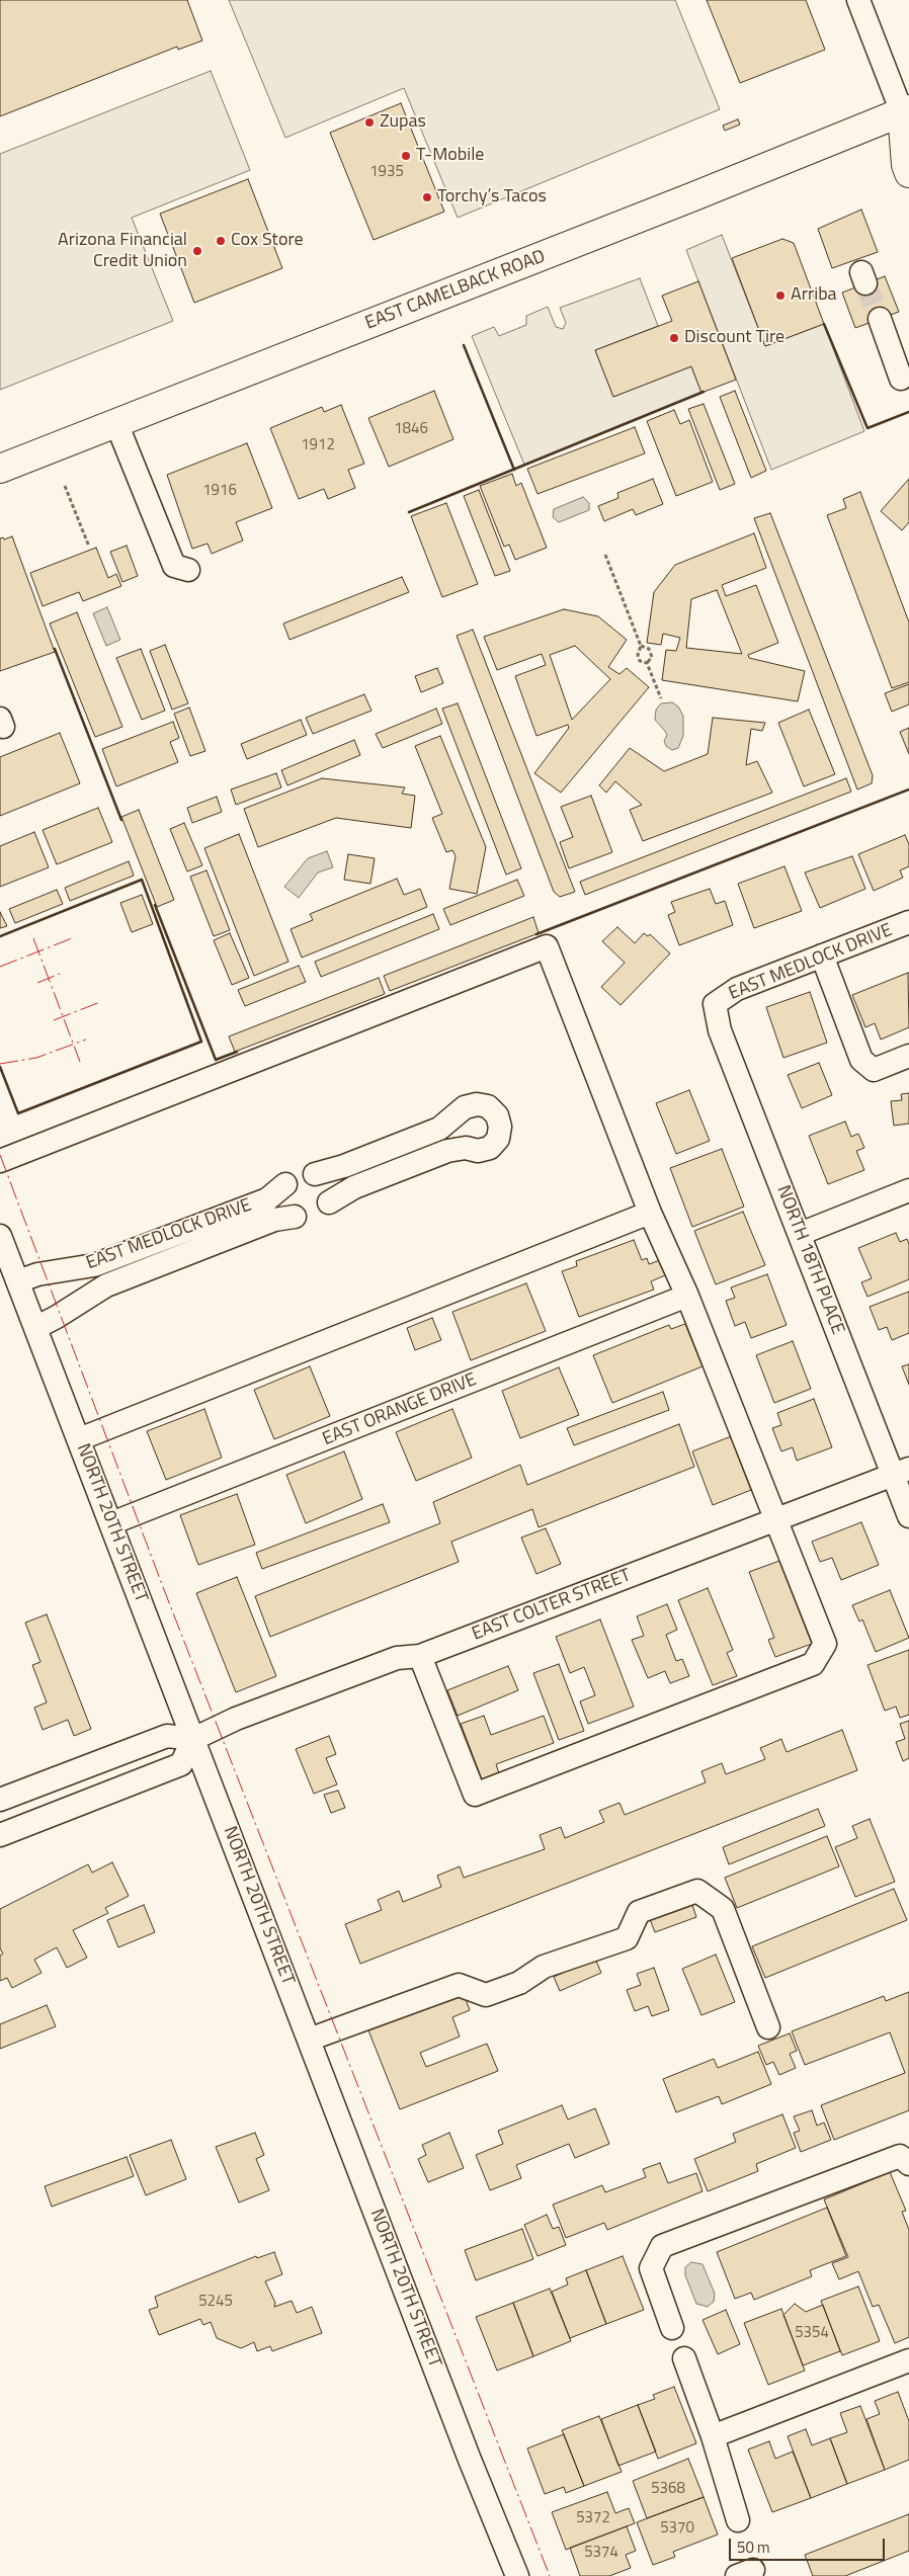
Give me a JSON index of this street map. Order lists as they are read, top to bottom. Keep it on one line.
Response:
{"streets":{"main road":["EAST CAMELBACK ROAD"],"street":["EAST MEDLOCK DRIVE","NORTH 18TH PLACE","EAST ORANGE DRIVE","NORTH 20TH STREET","EAST COLTER STREET"]},"crossings":[["EAST MEDLOCK DRIVE","NORTH 18TH PLACE"],["EAST MEDLOCK DRIVE","NORTH 20TH STREET"],["NORTH 18TH PLACE","EAST COLTER STREET"],["EAST ORANGE DRIVE","NORTH 20TH STREET"],["NORTH 20TH STREET","EAST COLTER STREET"]],"places":["Zupas","T-Mobile","Torchy’s Tacos","Cox Store","Arizona Financial Credit Union","Arriba","Discount Tire"],"house_numbers":["1935","1846","1912","1916","5245","5354","5368","5372","5370","5374"],"scale_bar":"50 m"}
